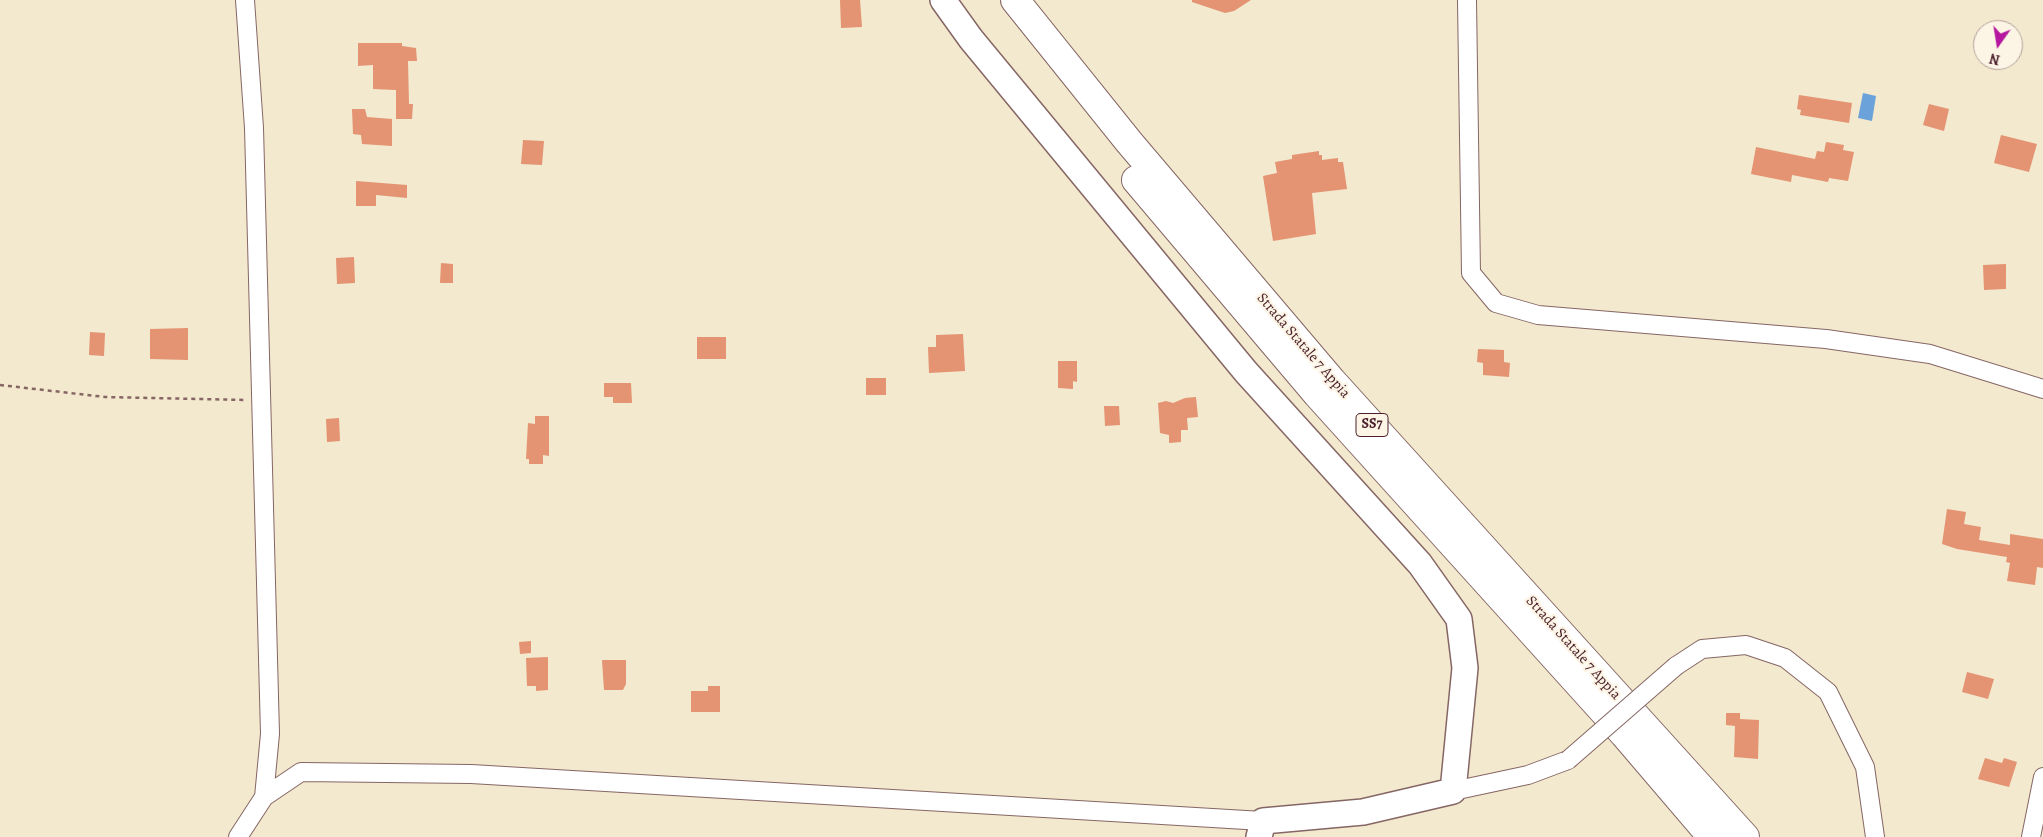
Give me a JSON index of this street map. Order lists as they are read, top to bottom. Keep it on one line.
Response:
{"streets":{"highway":["Strada Statale 7 Appia","SS7"]},"north":"bottom"}
